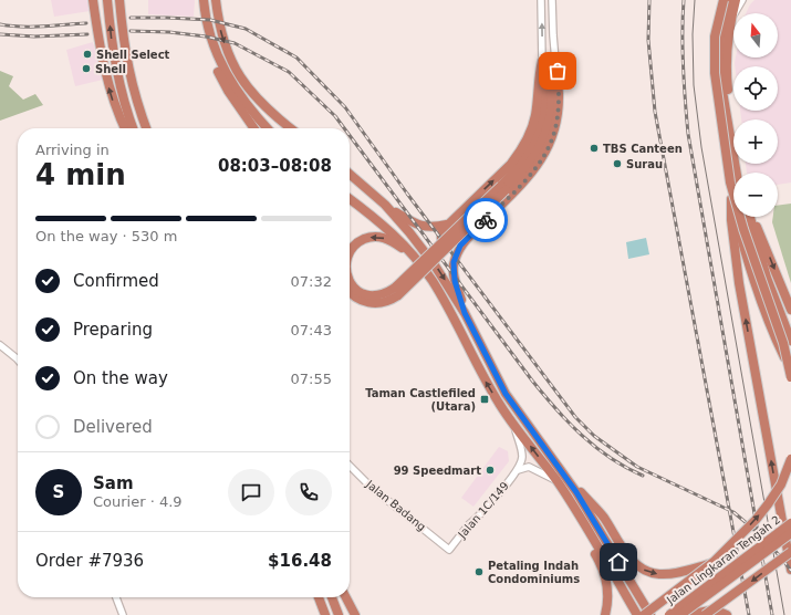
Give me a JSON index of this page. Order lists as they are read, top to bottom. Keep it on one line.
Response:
{"streets":{"highway":["Jalan Lingkaran Tengah 2"],"street":["Jalan Badang","Jalan 1C/149"]},"crossings":[["Jalan Badang","Jalan 1C/149"]],"places":{"other":["Shell Select","Shell","TBS Canteen","Surau","99 Speedmart","Petaling Indah Condominiums"],"transit":["Taman Castlefiled (Utara)"]},"north":"top","page":{"map_buttons":["+","−"],"heading":["4 min","Arriving in","08:03–08:08"],"panel":["Sam","Courier · 4.9","Order #7936","$16.48"],"bar":"On the way · 530 m","list":[["Confirmed","07:32"],["Preparing","07:43"],["On the way","07:55"],"Delivered"],"round":"S"}}
